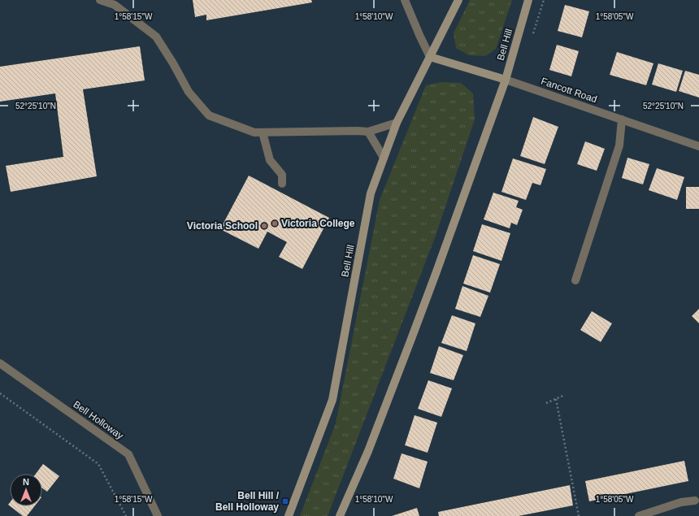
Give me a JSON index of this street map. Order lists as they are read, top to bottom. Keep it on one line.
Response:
{"streets":{"main road":["Bell Hill"],"street":["Fancott Road","Bell Holloway"]},"crossings":[["Bell Hill","Fancott Road"]],"places":{"other":["Victoria College","Victoria School"],"transit":["Bell Hill / Bell Holloway"]},"north":"top","coordinates":["1°58'15\"W","1°58'10\"W","1°58'05\"W","52°25'10\"N"]}
